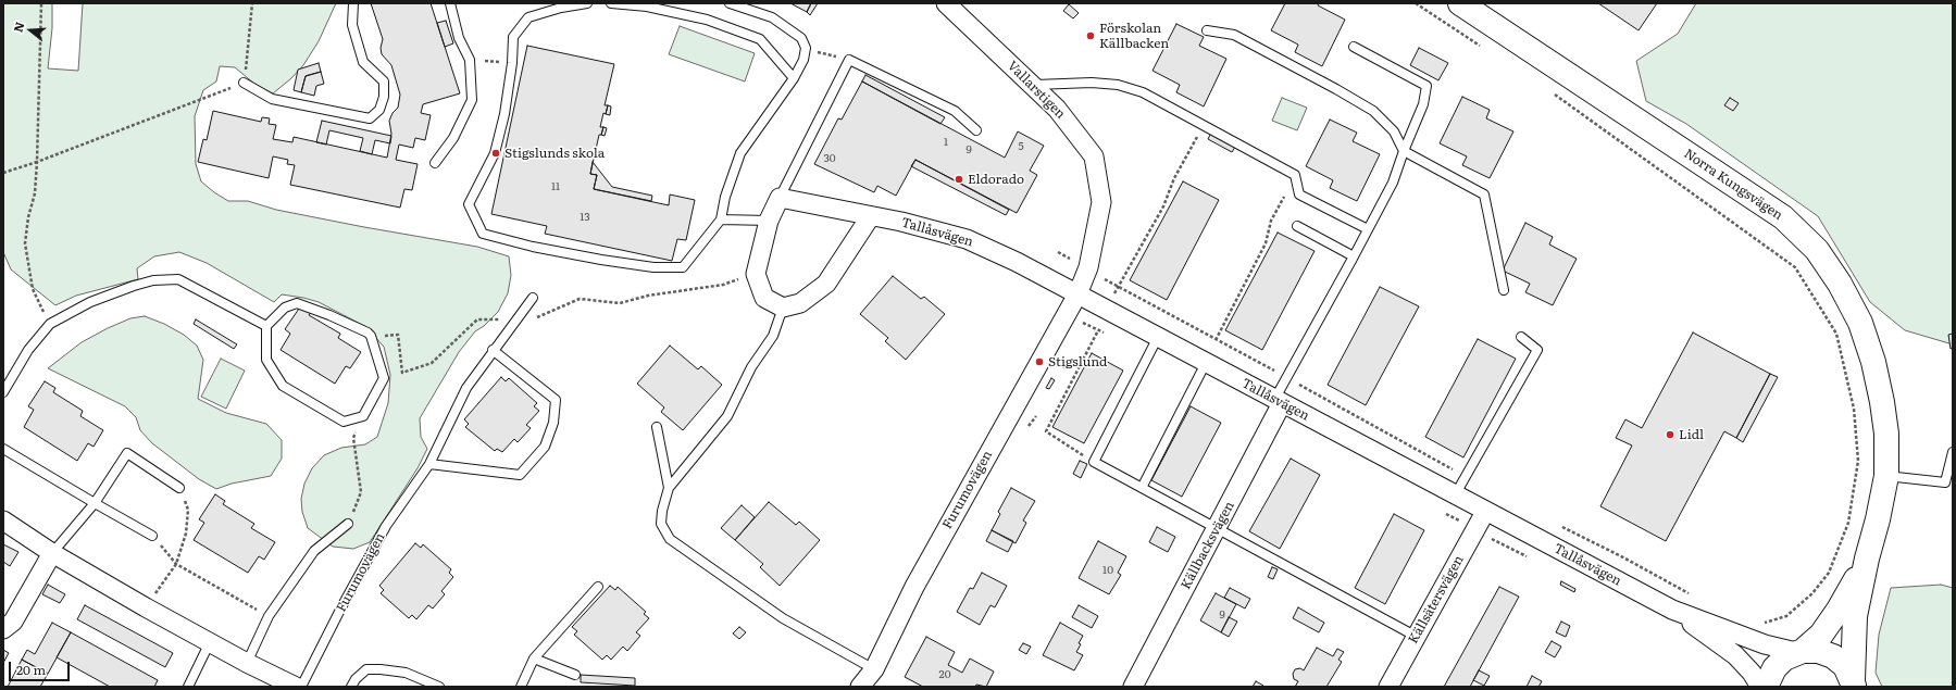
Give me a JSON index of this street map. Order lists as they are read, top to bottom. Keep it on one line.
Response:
{"streets":{"street":["Vallarstigen","Norra Kungsvägen","Tallåsvägen","Furumovägen","Källbacksvägen","Källsätersvägen"]},"crossings":[["Vallarstigen","Tallåsvägen"],["Vallarstigen","Furumovägen"],["Norra Kungsvägen","Tallåsvägen"],["Tallåsvägen","Furumovägen"],["Tallåsvägen","Källbacksvägen"],["Tallåsvägen","Källsätersvägen"]],"places":["Förskolan Källbacken","Stigslunds skola","Eldorado","Stigslund","Lidl"],"house_numbers":["1","5","9","30","11","13","10","9","20"],"scale_bar":"20 m","north":"left"}
